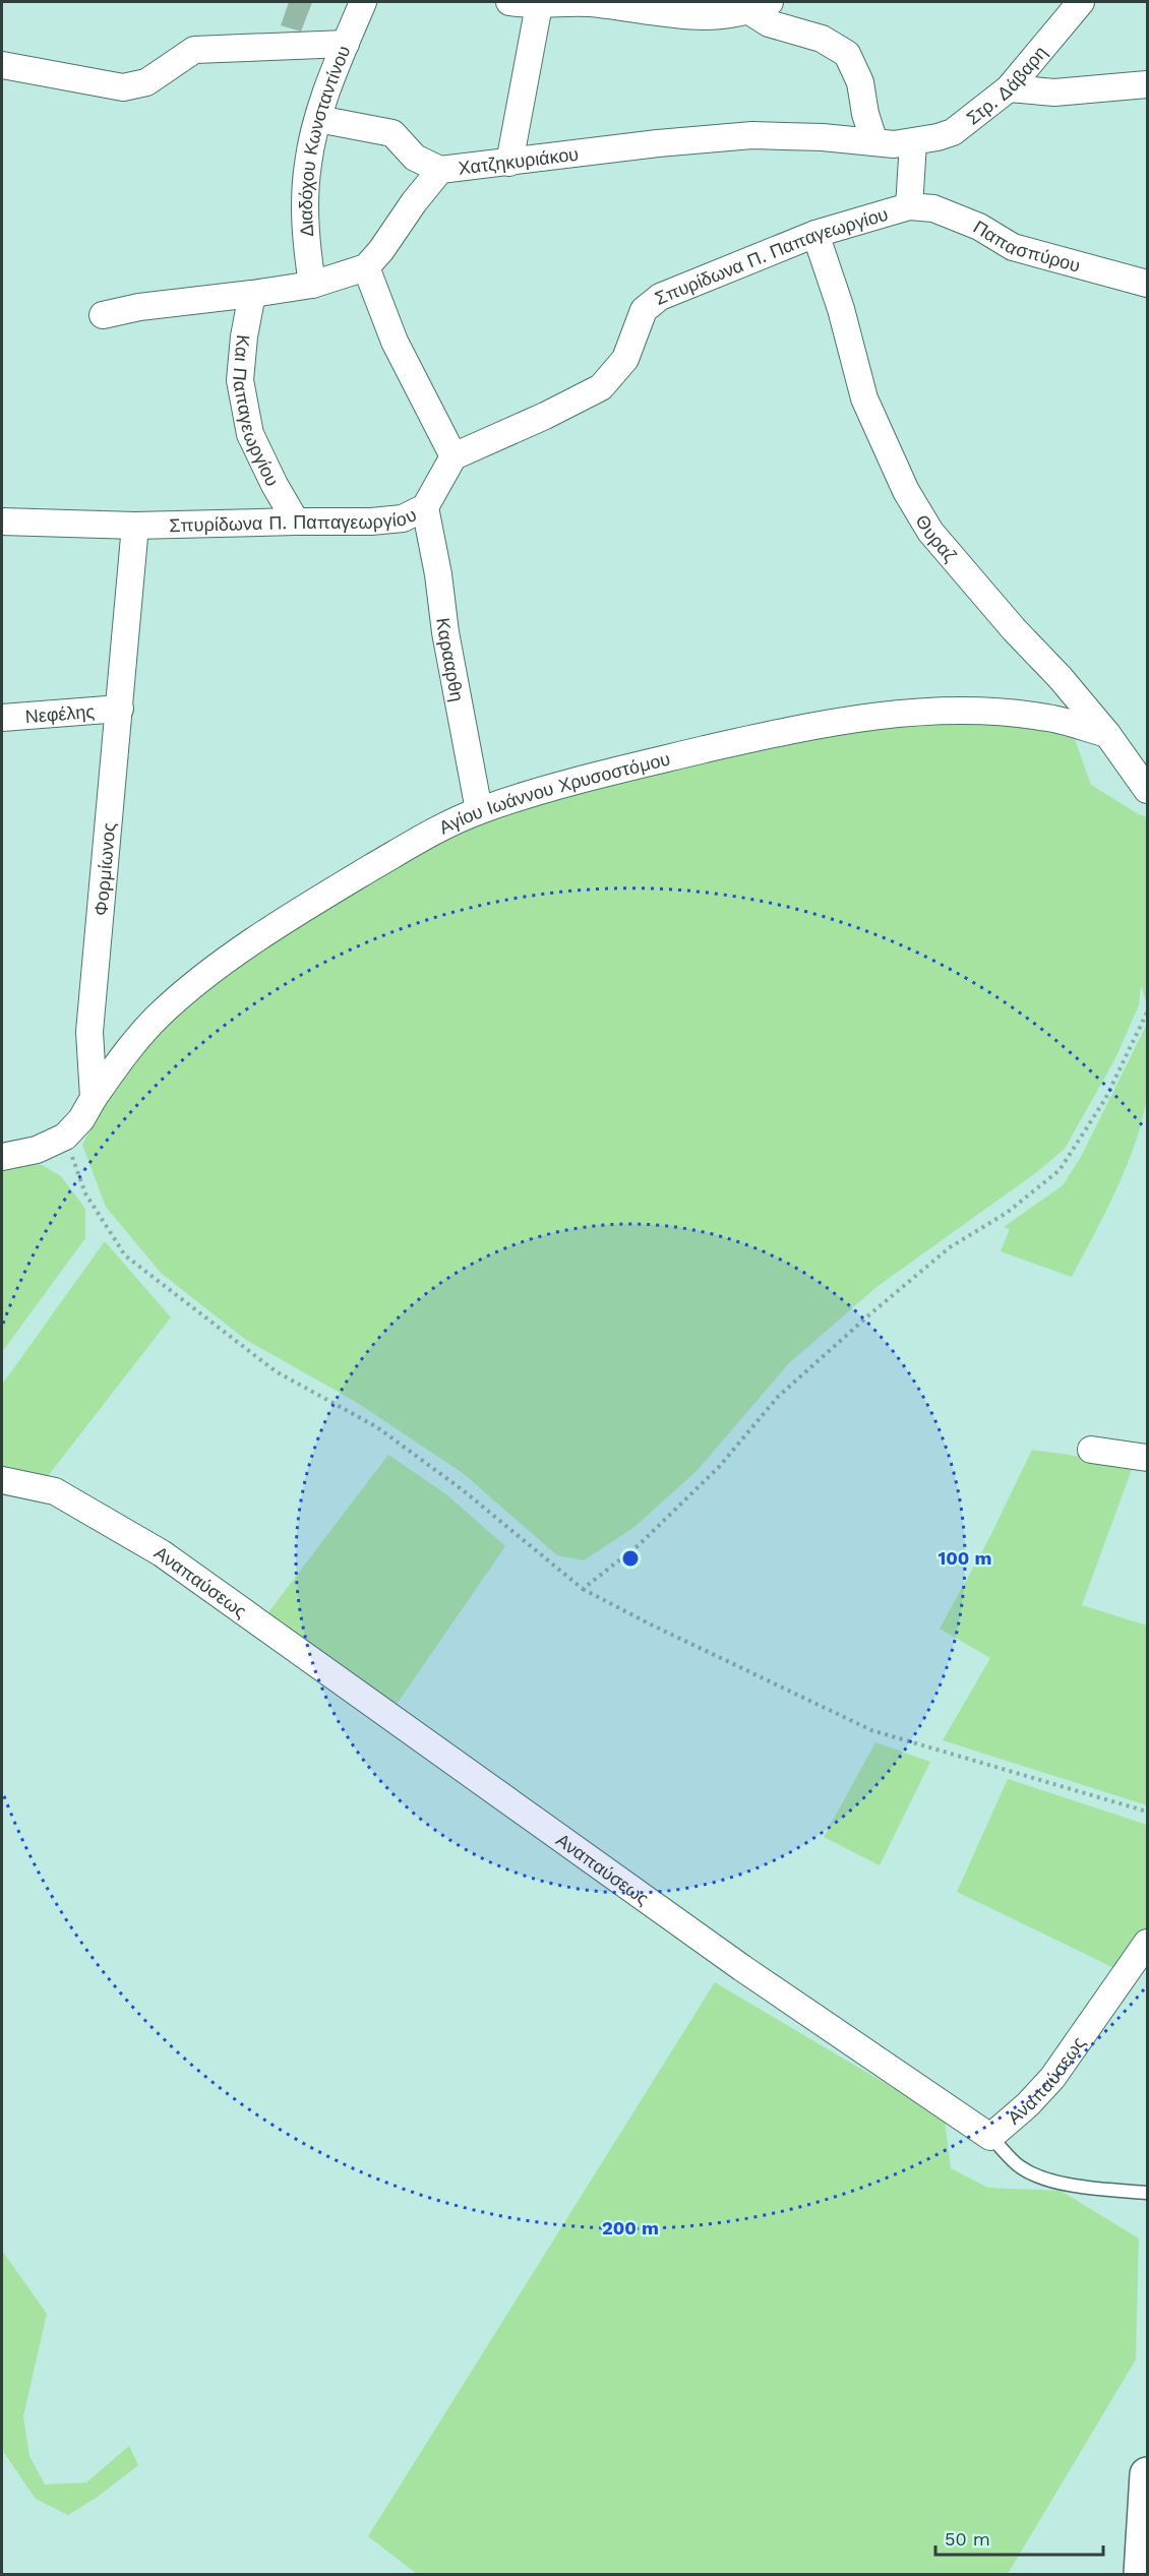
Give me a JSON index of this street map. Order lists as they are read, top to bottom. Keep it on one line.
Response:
{"streets":{"street":["Στρ. Δάβαρη","Διαδόχου Κωνσταντίνου","Χατζηκυριάκου","Παπασπύρου","Σπυρίδωνα Π. Παπαγεωργίου","Και Παπαγεωργίου","Θυραζ","Καρααρθη","Νεφέλης","Αγίου Ιωάννου Χρυσοστόμου","Φορμίωνος","Αναπαύσεως"]},"crossings":[["Στρ. Δάβαρη","Χατζηκυριάκου"],["Παπασπύρου","Σπυρίδωνα Π. Παπαγεωργίου"],["Σπυρίδωνα Π. Παπαγεωργίου","Και Παπαγεωργίου"],["Σπυρίδωνα Π. Παπαγεωργίου","Θυραζ"],["Σπυρίδωνα Π. Παπαγεωργίου","Καρααρθη"],["Σπυρίδωνα Π. Παπαγεωργίου","Φορμίωνος"],["Θυραζ","Αγίου Ιωάννου Χρυσοστόμου"],["Καρααρθη","Αγίου Ιωάννου Χρυσοστόμου"],["Νεφέλης","Φορμίωνος"],["Αγίου Ιωάννου Χρυσοστόμου","Φορμίωνος"]],"scale_bar":"50 m","rings":["100 m","200 m"]}
